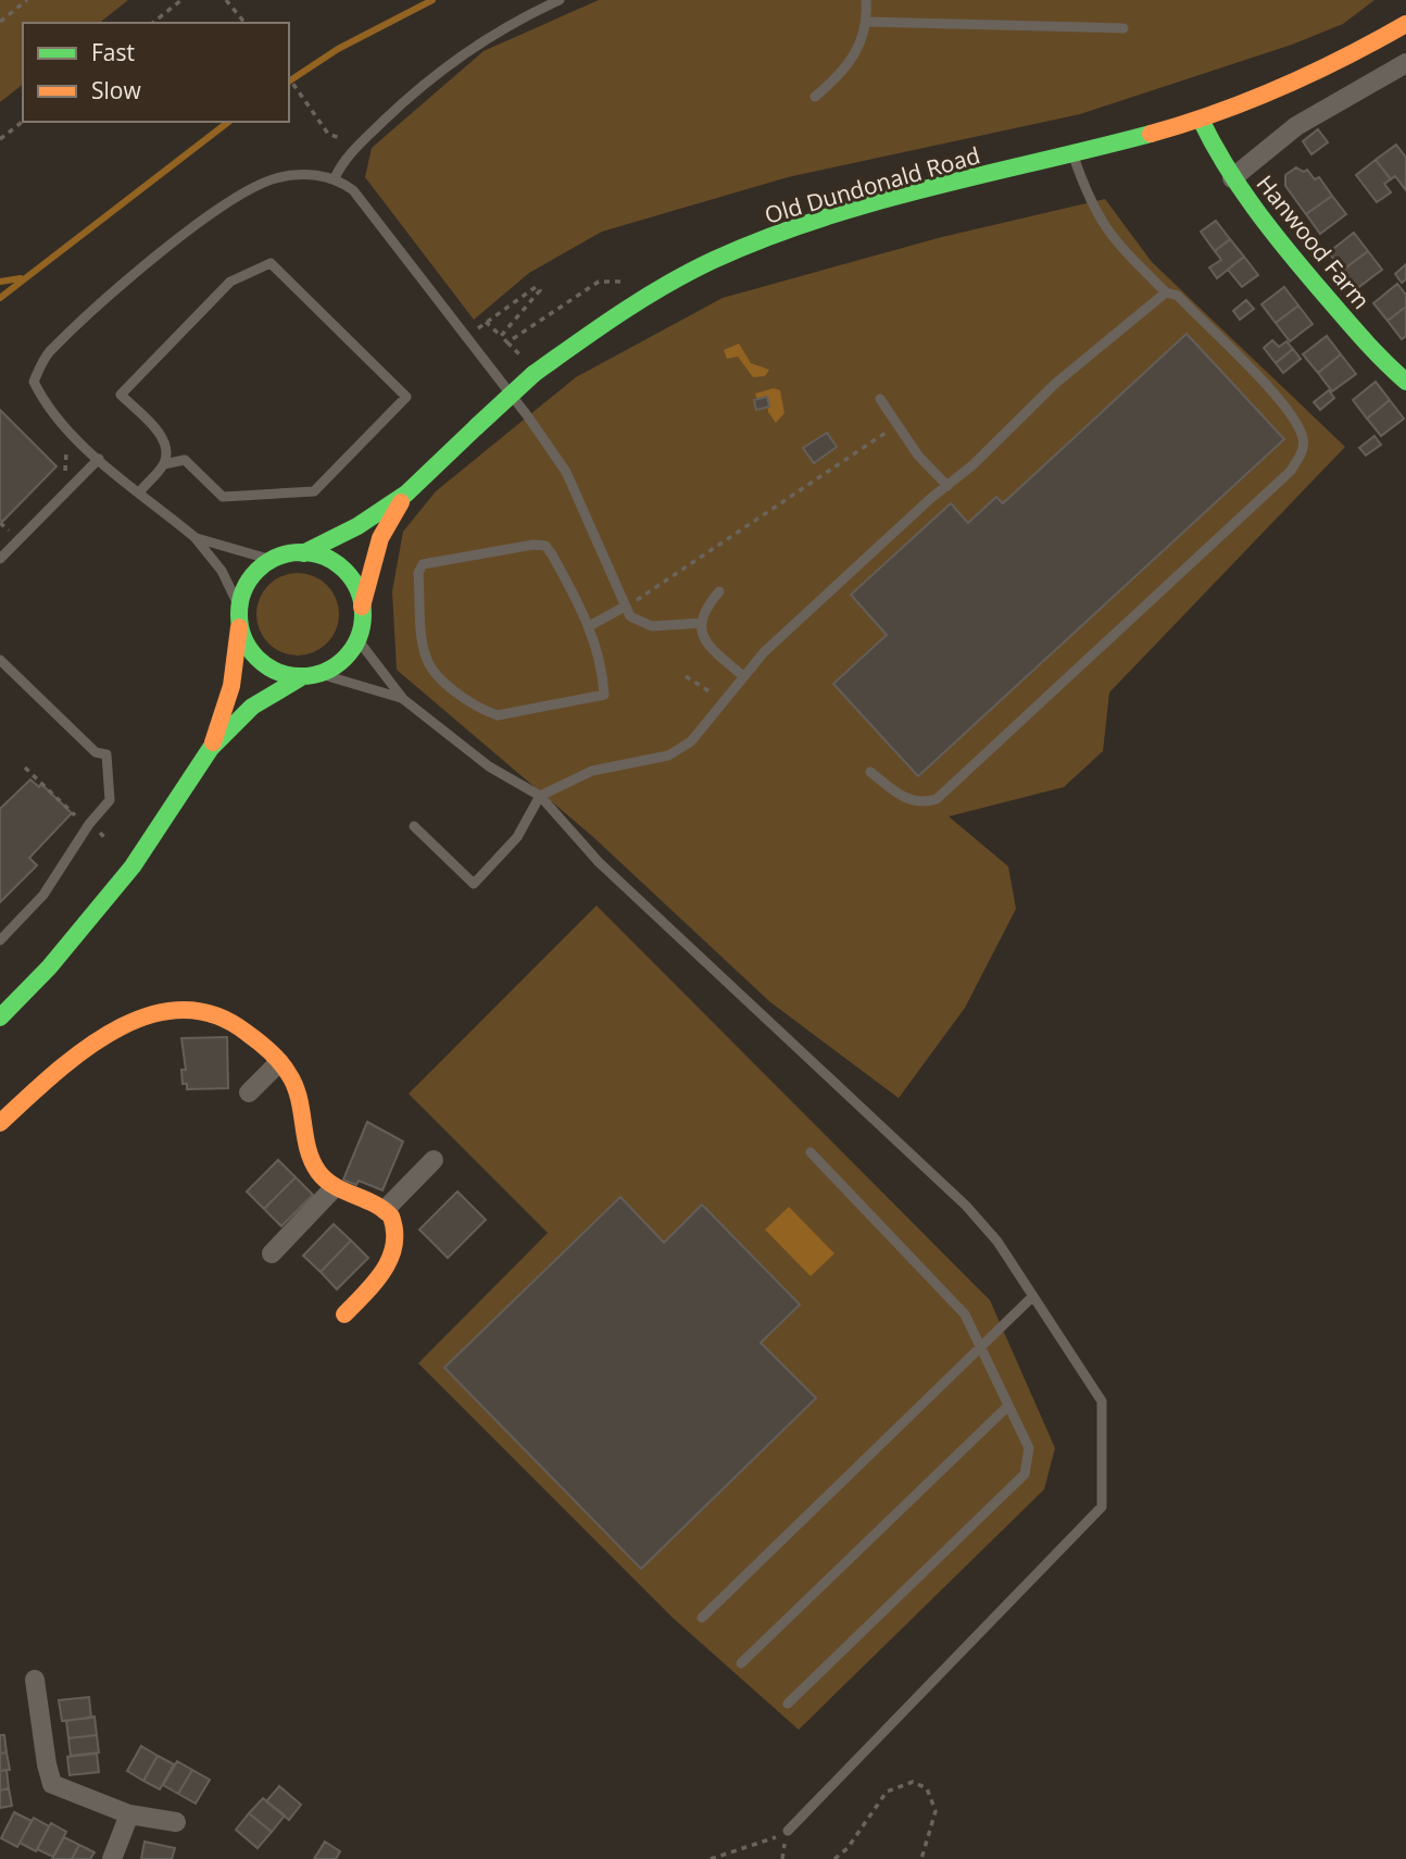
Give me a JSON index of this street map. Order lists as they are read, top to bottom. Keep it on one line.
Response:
{"streets":{"street":["Old Dundonald Road","Hanwood Farm"]},"crossings":[["Old Dundonald Road","Hanwood Farm"]],"legend":["Fast","Slow"]}
